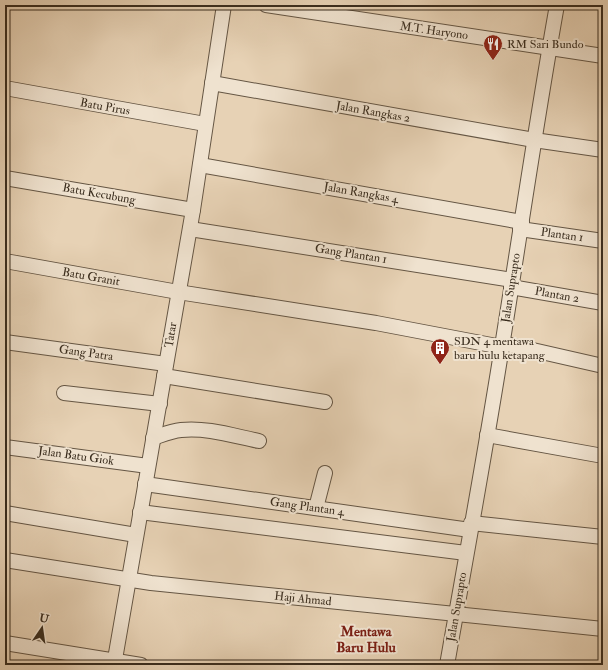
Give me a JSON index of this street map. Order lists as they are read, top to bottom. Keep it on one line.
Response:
{"streets":{"street":["M.T. Haryono","Batu Pirus","Jalan Rangkas 2","Jalan Rangkas 4","Batu Kecubung","Plantan 1","Gang Plantan 1","Batu Granit","Jalan Suprapto","Plantan 2","Tatar","Gang Patra","Jalan Batu Giok","Gang Plantan 4","Haji Ahmad"]},"crossings":[["M.T. Haryono","Jalan Suprapto"],["Batu Pirus","Tatar"],["Jalan Rangkas 2","Jalan Suprapto"],["Jalan Rangkas 2","Tatar"],["Jalan Rangkas 4","Plantan 1"],["Jalan Rangkas 4","Jalan Suprapto"],["Jalan Rangkas 4","Tatar"],["Batu Kecubung","Tatar"],["Plantan 1","Jalan Suprapto"],["Gang Plantan 1","Jalan Suprapto"],["Gang Plantan 1","Plantan 2"],["Gang Plantan 1","Tatar"],["Batu Granit","Jalan Suprapto"],["Batu Granit","Tatar"],["Jalan Suprapto","Plantan 2"],["Jalan Suprapto","Gang Plantan 4"],["Jalan Suprapto","Haji Ahmad"],["Tatar","Gang Patra"],["Tatar","Jalan Batu Giok"],["Tatar","Gang Plantan 4"],["Tatar","Haji Ahmad"]],"districts":["Mentawa Baru Hulu"],"places":{"restaurant":["RM Sari Bundo"],"building":["SDN 4 mentawa baru hulu ketapang"]},"north":"top"}
